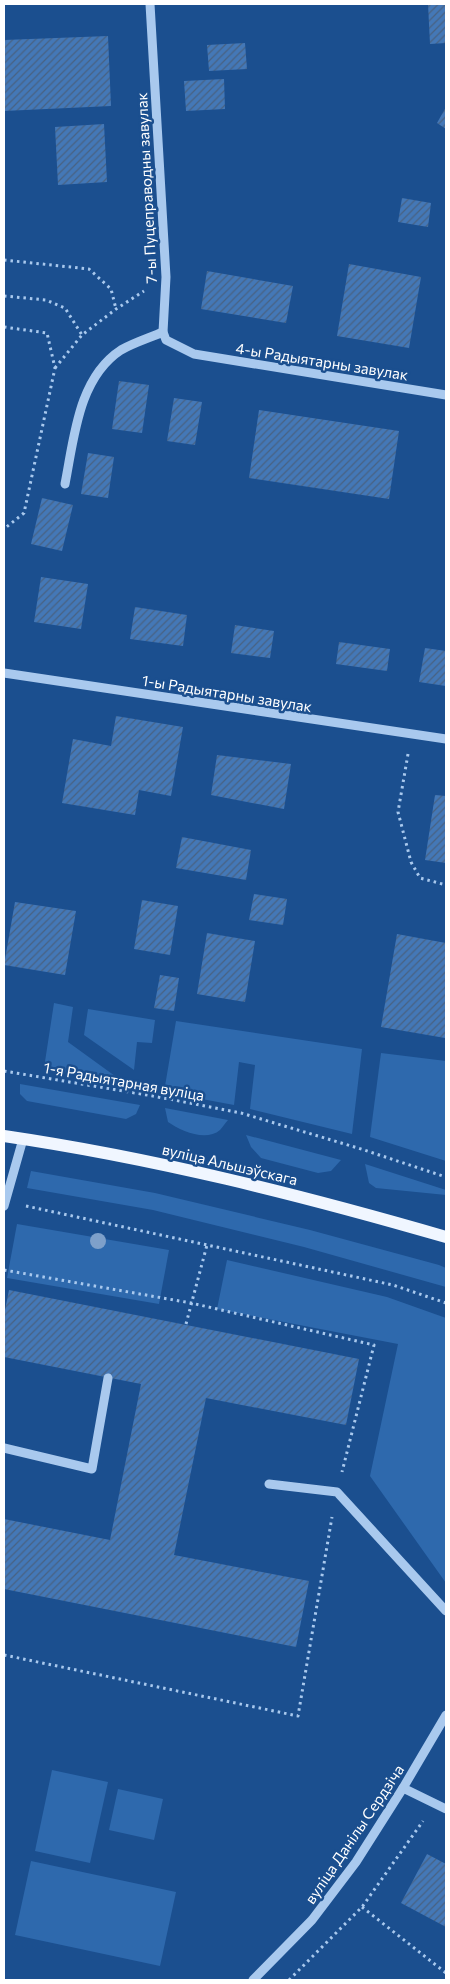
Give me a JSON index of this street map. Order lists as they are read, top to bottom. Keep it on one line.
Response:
{"streets":{"main road":["вуліца Альшэўскага"],"street":["7-ы Пуцеправодны завулак","4-ы Радыятарны завулак","1-ы Радыятарны завулак","вуліца Данілы Сердзіча"],"path":["1-я Радыятарная вуліца"]},"crossings":[["7-ы Пуцеправодны завулак","4-ы Радыятарны завулак"]]}
